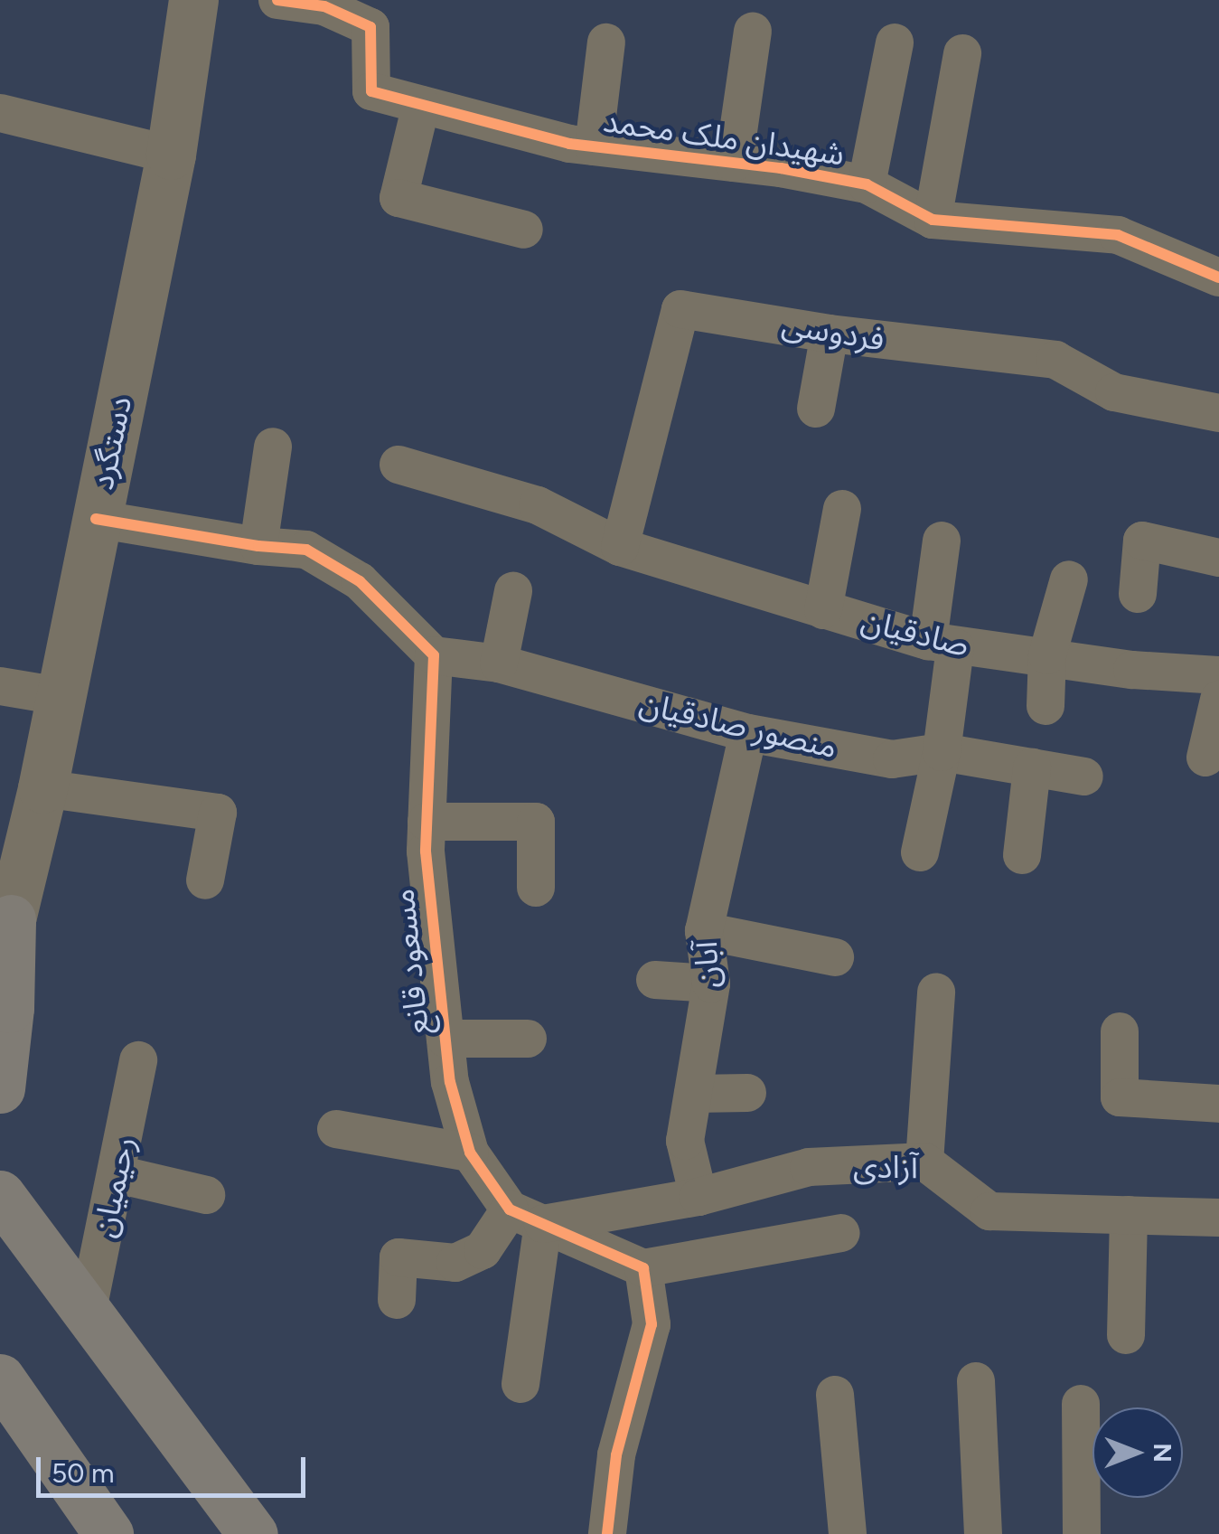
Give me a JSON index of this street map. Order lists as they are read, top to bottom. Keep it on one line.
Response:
{"streets":{"street":["شهیدان ملک محمد","فردوسی","دستگرد","صادقیان","منصور صادقیان","مسعود قانع","آبان","آزادی","رحیمیان"]},"crossings":[["فردوسی","صادقیان"],["منصور صادقیان","مسعود قانع"],["منصور صادقیان","آبان"],["مسعود قانع","آزادی"],["آبان","آزادی"]],"scale_bar":"50 m","north":"right"}
